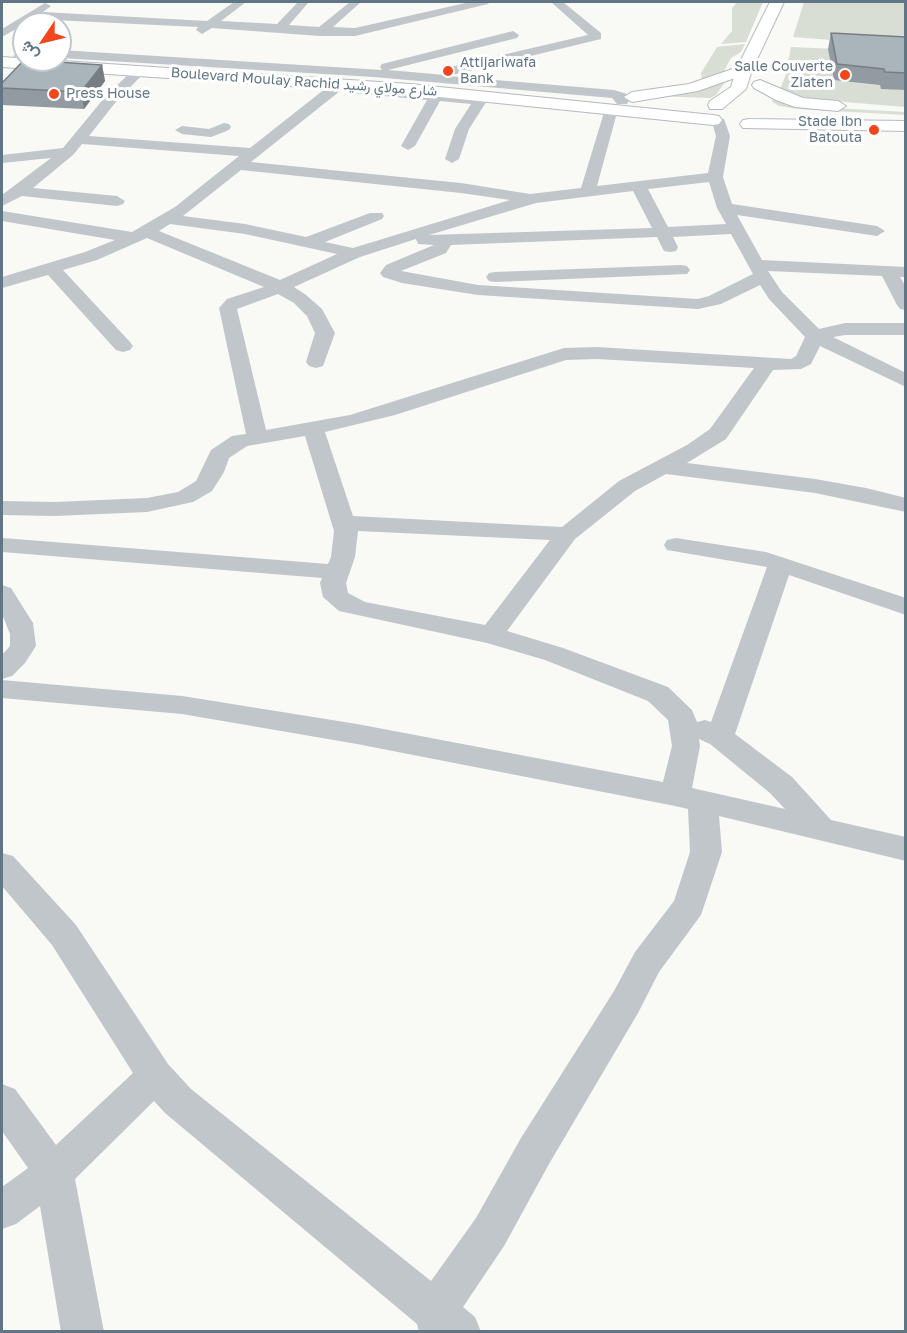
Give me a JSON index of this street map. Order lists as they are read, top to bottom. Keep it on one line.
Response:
{"streets":{"main road":["Boulevard Moulay Rachid شارع مولاي رشيد"]},"places":["Attijariwafa Bank","Salle Couverte Ziaten","Press House","Stade Ibn Batouta"],"north":"bottom left"}
